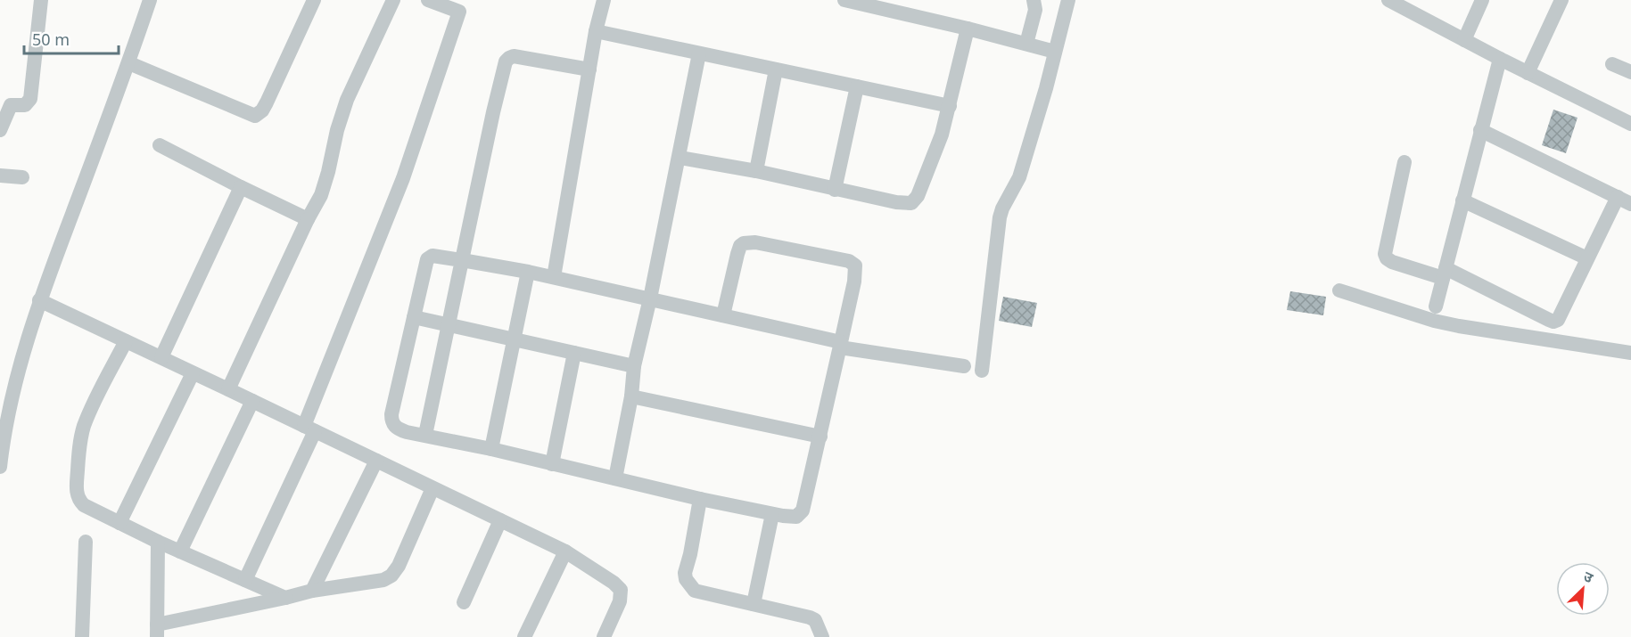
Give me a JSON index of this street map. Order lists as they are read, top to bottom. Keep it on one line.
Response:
{"scale_bar":"50 m","north":"top right"}
